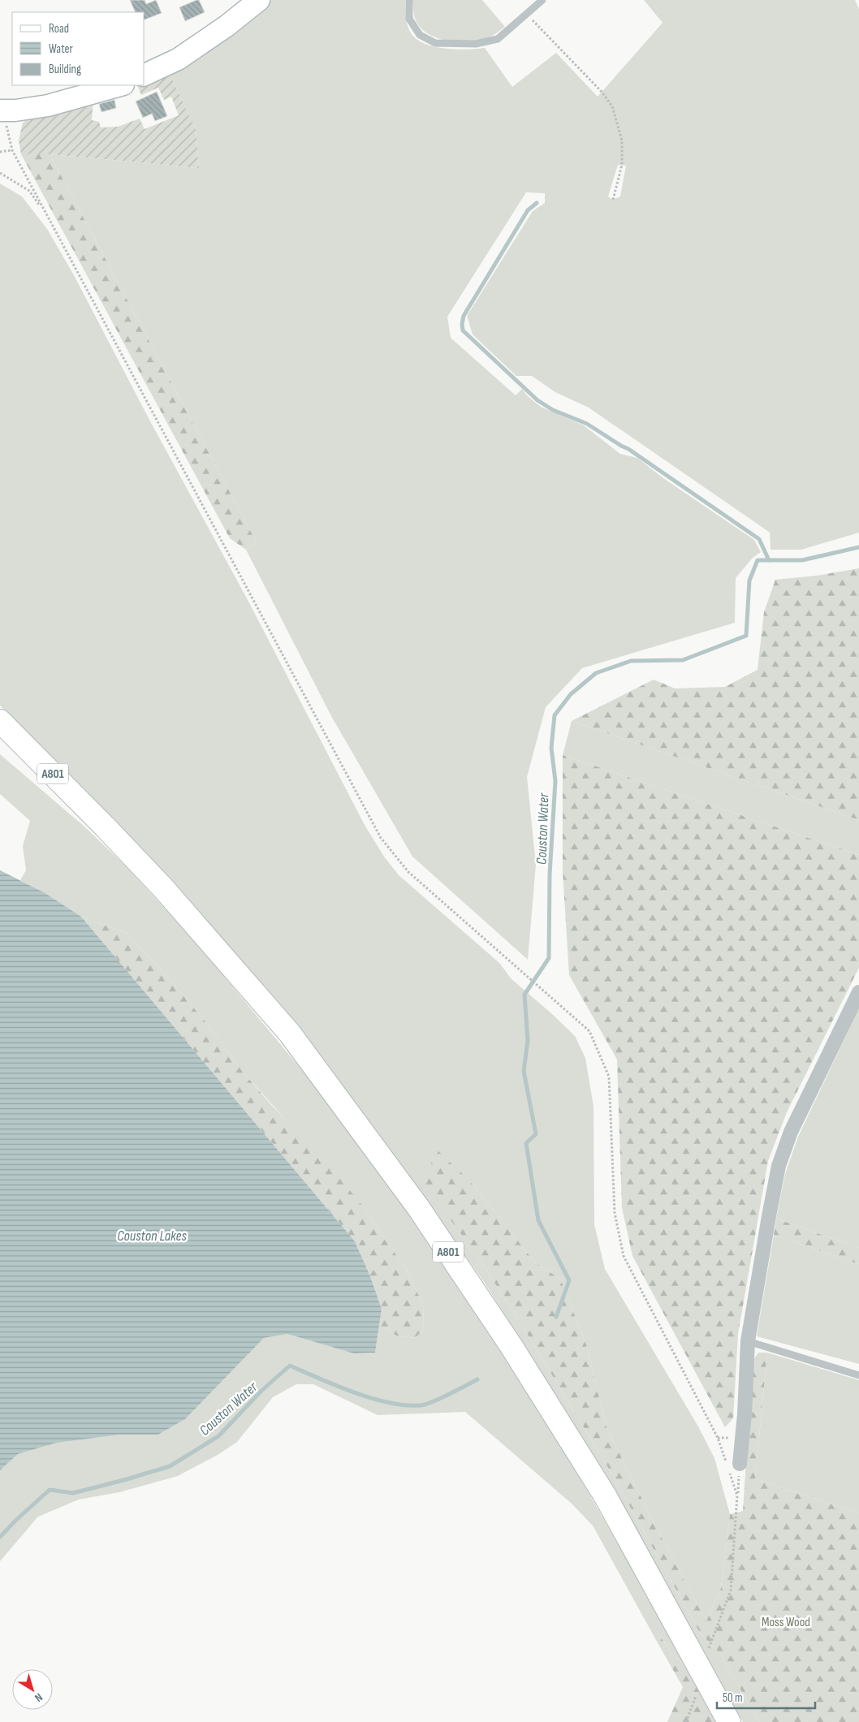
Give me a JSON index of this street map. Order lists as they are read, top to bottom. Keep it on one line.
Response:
{"streets":{"main road":["A801"]},"water":["Couston Water","Couston Lakes"],"parks":["Moss Wood"],"legend":["Road","Water","Building"],"scale_bar":"50 m","north":"bottom right"}
